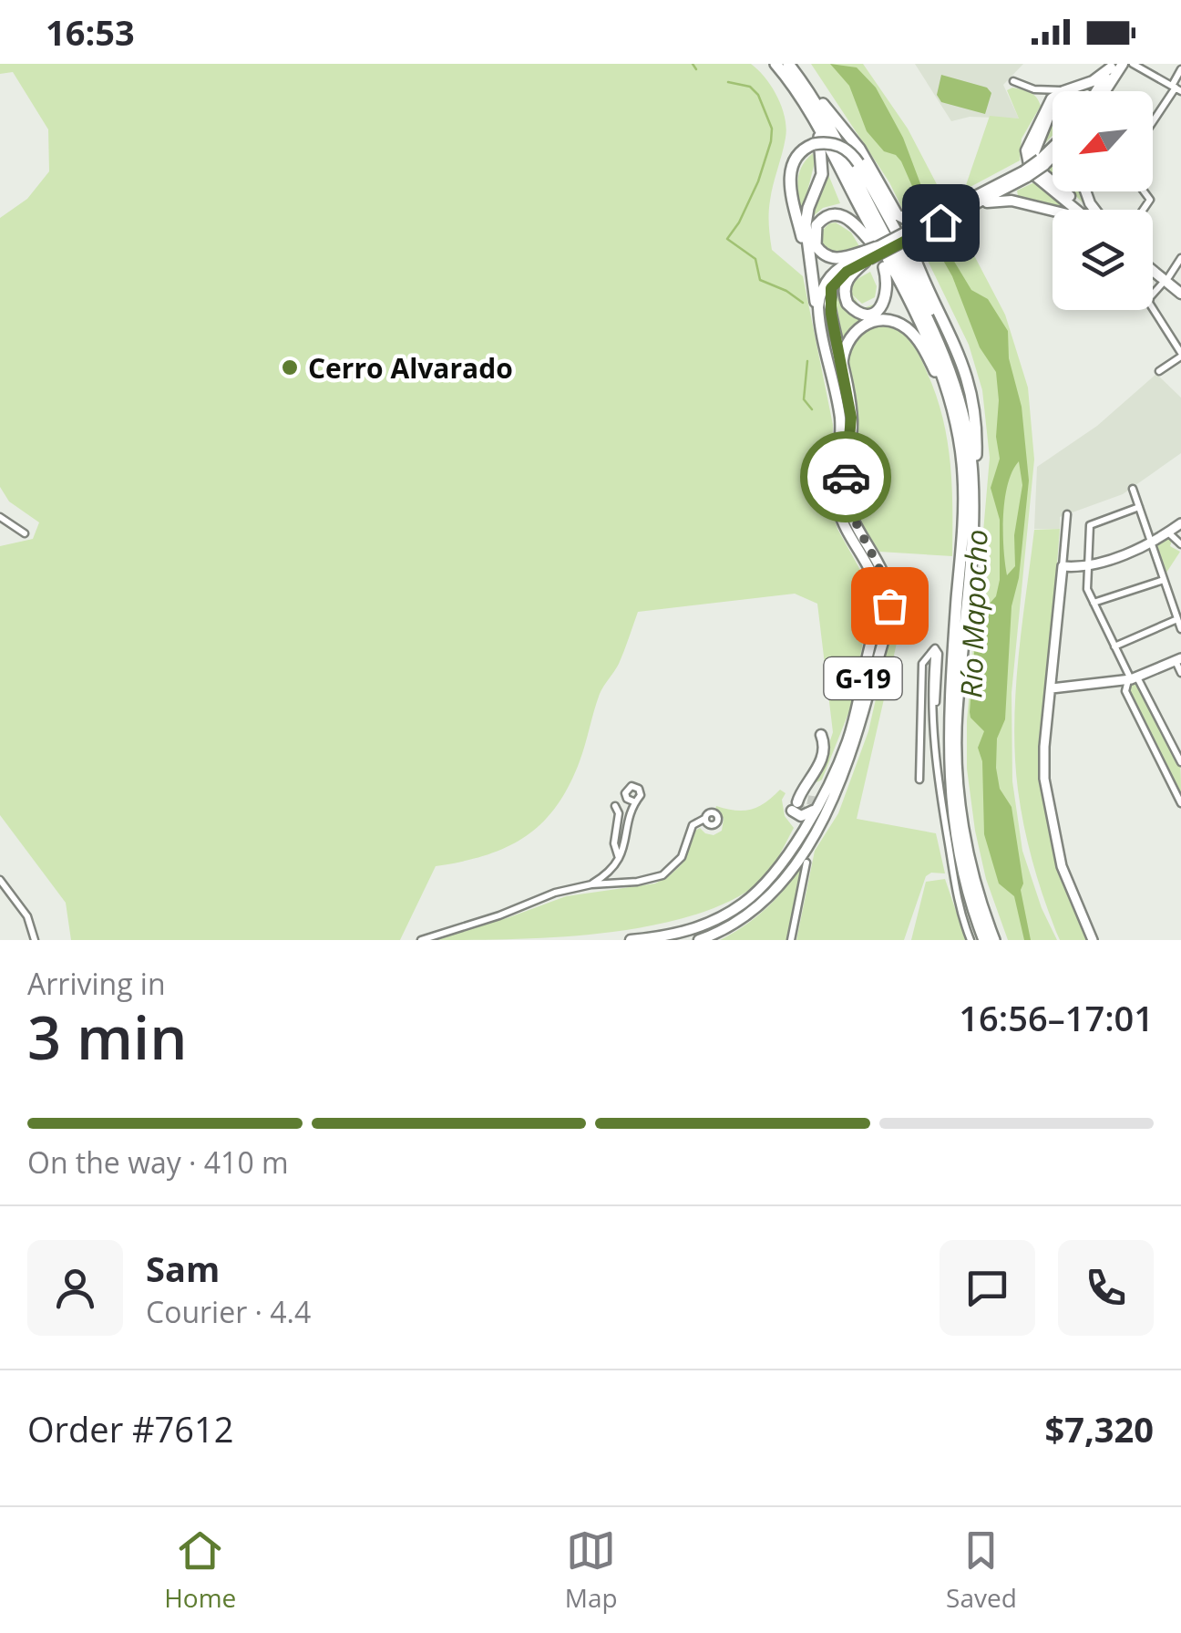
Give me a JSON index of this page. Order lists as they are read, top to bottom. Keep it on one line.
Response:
{"streets":{"main road":["G-19"]},"water":["Río Mapocho"],"places":["Cerro Alvarado"],"north":"bottom left","page":{"status":"16:53","heading":["3 min","Arriving in","16:56–17:01"],"panel":["Sam","Courier · 4.4","Order #7612","$7,320"],"bar":"On the way · 410 m","tabs":["Home","Map","Saved"]}}
